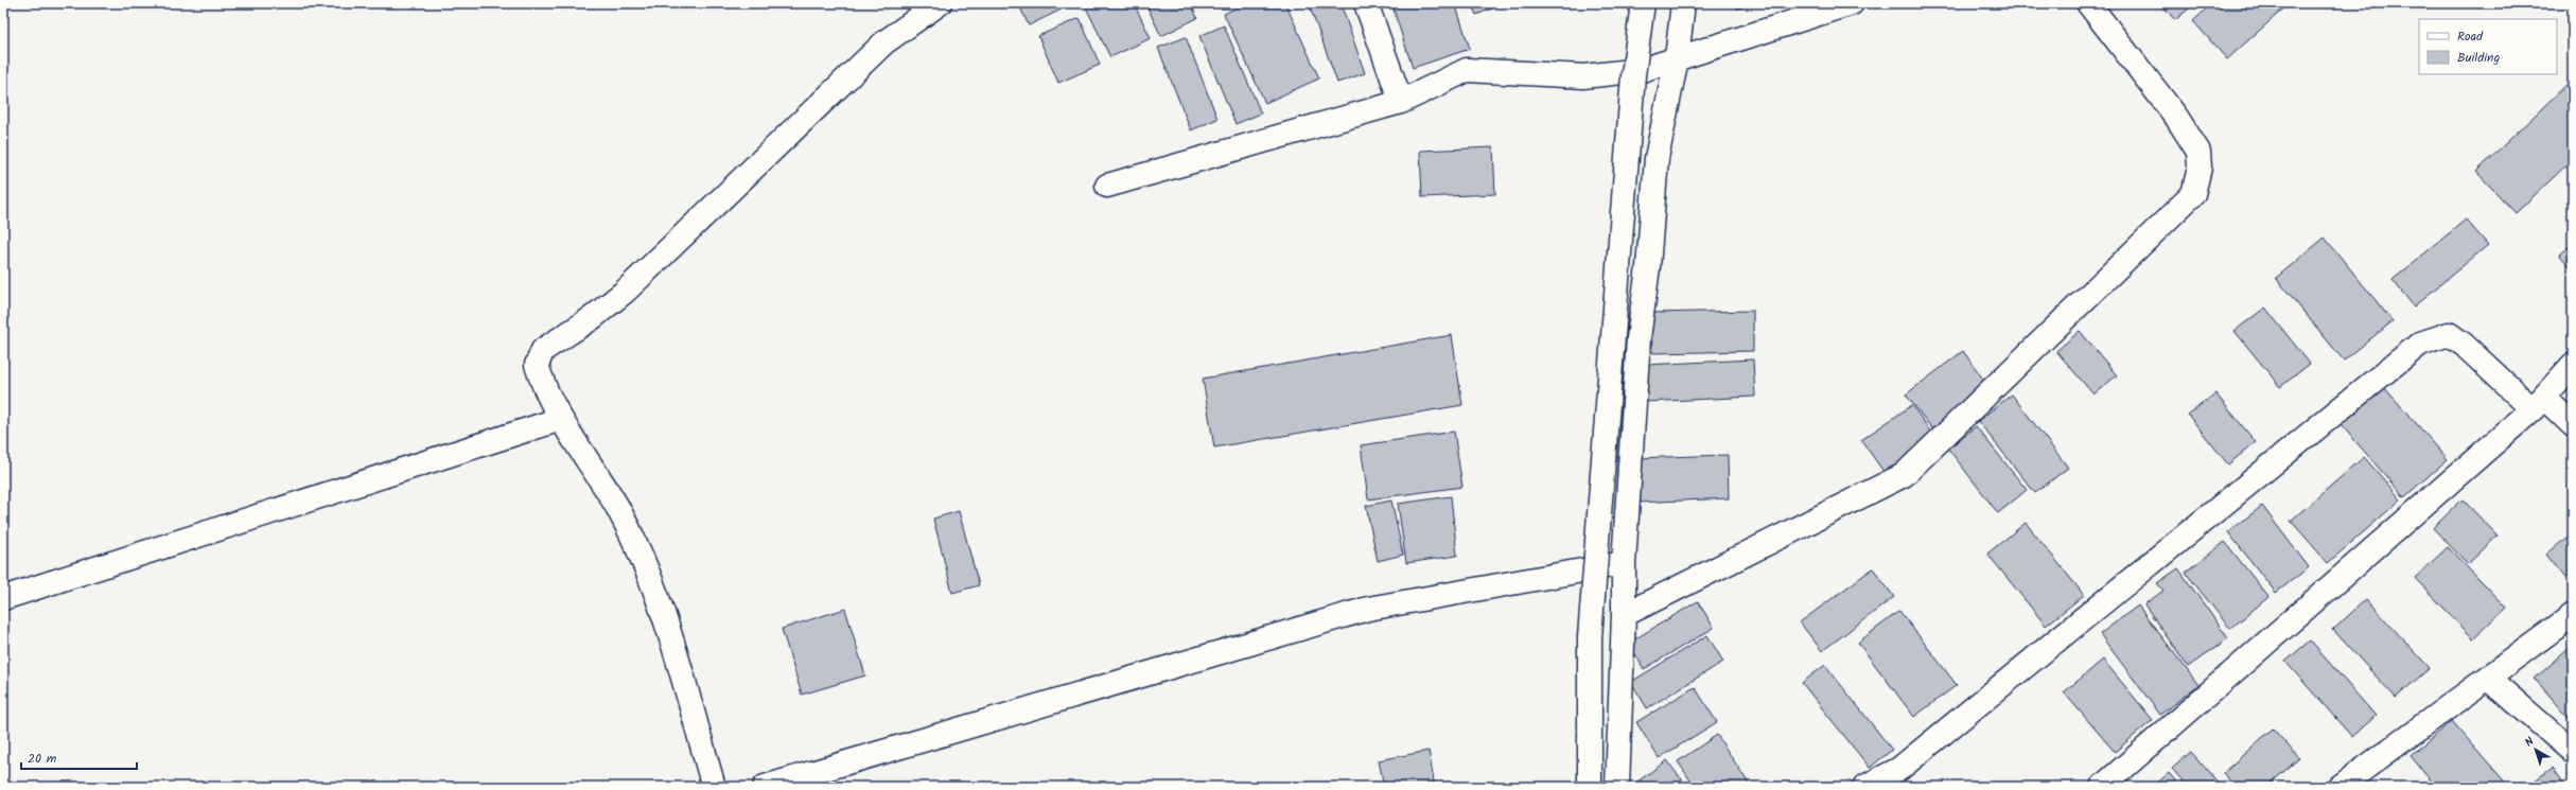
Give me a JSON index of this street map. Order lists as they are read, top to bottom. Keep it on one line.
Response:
{"legend":["Road","Building"],"scale_bar":"20 m","north":"top left"}
